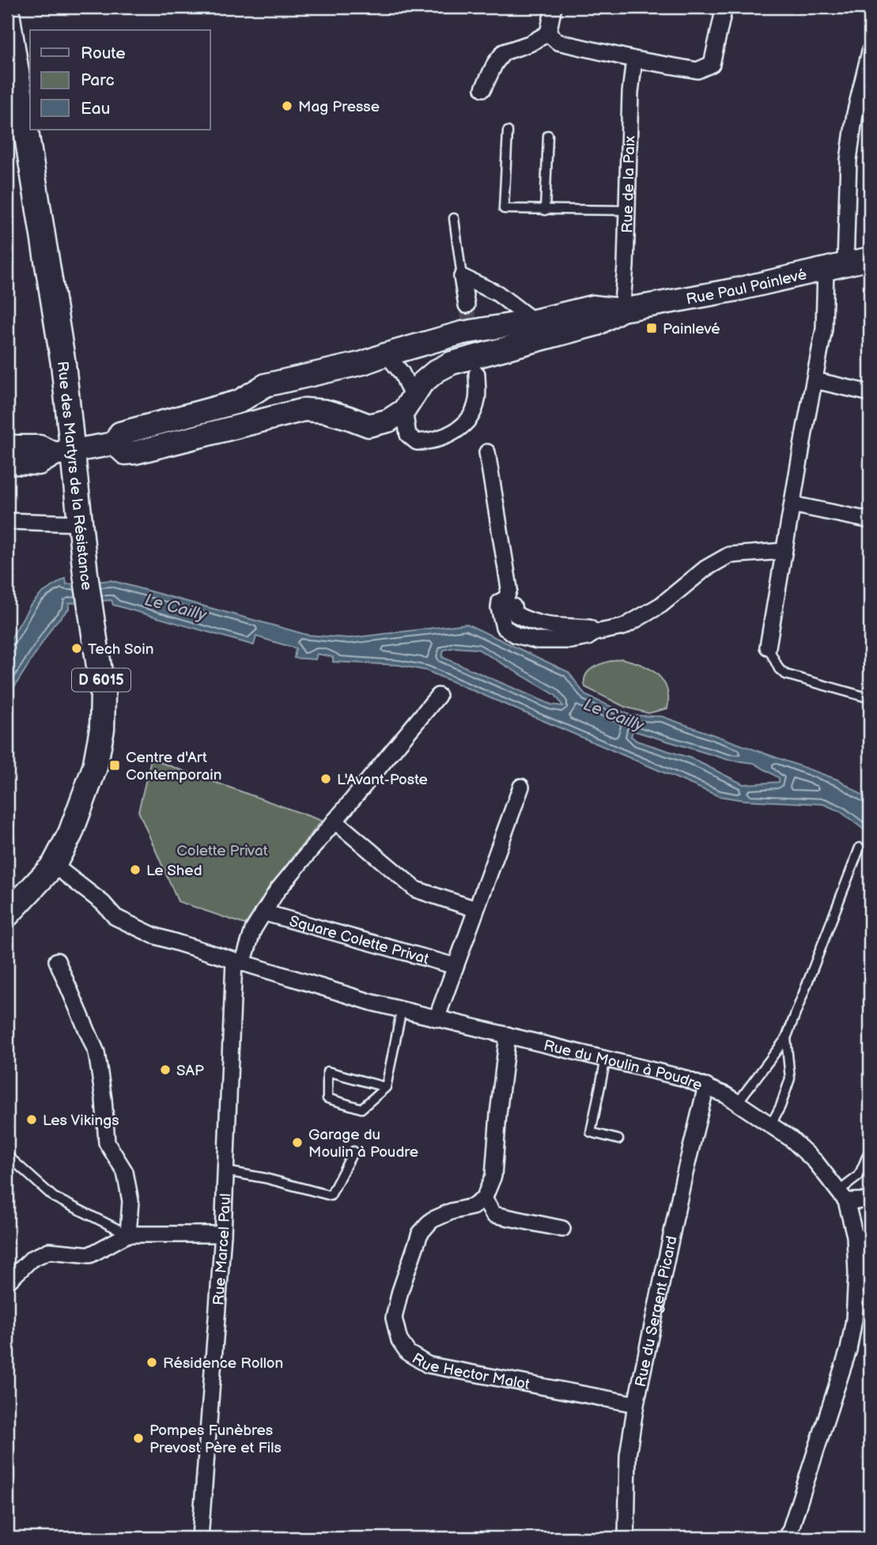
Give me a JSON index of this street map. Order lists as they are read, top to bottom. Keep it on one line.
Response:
{"streets":{"main road":["Rue des Martyrs de la Résistance","D 6015"],"street":["Rue de la Paix","Rue Paul Painlevé","Square Colette Privat","Rue du Moulin à Poudre","Rue Marcel Paul","Rue du Sergent Picard","Rue Hector Malot"]},"crossings":[["Rue de la Paix","Rue Paul Painlevé"],["Rue des Martyrs de la Résistance","Rue du Moulin à Poudre"],["Rue du Moulin à Poudre","Rue Marcel Paul"],["Rue du Moulin à Poudre","Rue du Sergent Picard"],["Rue du Sergent Picard","Rue Hector Malot"]],"water":["Le Cailly"],"parks":["Colette Privat"],"places":{"other":["Mag Presse","Tech Soin","L'Avant-Poste","Le Shed","SAP","Les Vikings","Garage du Moulin à Poudre","Résidence Rollon","Pompes Funèbres Prevost Père et Fils"],"transit":["Painlevé","Centre d'Art Contemporain"]},"legend":["Route","Parc","Eau"]}
